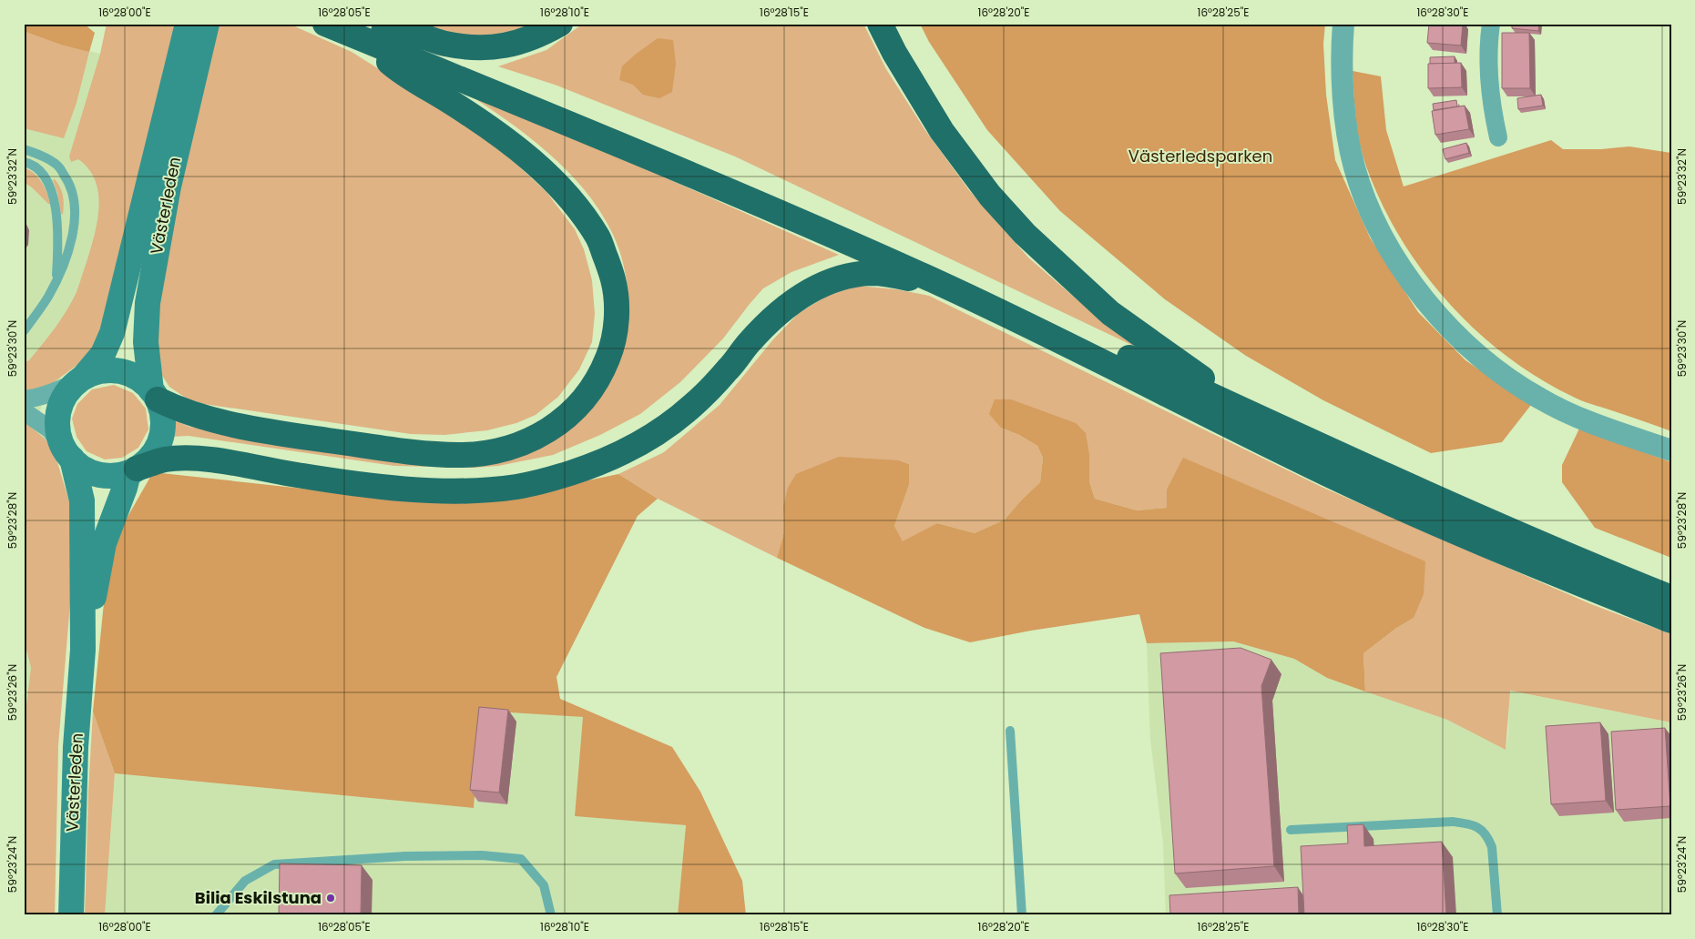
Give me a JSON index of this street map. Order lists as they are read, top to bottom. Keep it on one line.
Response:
{"streets":{"main road":["Västerleden"]},"parks":["Västerledsparken"],"places":["Bilia Eskilstuna"],"coordinates":["16°28'00\"E","16°28'05\"E","16°28'10\"E","16°28'15\"E","16°28'20\"E","16°28'25\"E","16°28'30\"E","59°23'32\"N","59°23'30\"N","59°23'28\"N","59°23'26\"N","59°23'24\"N"]}
